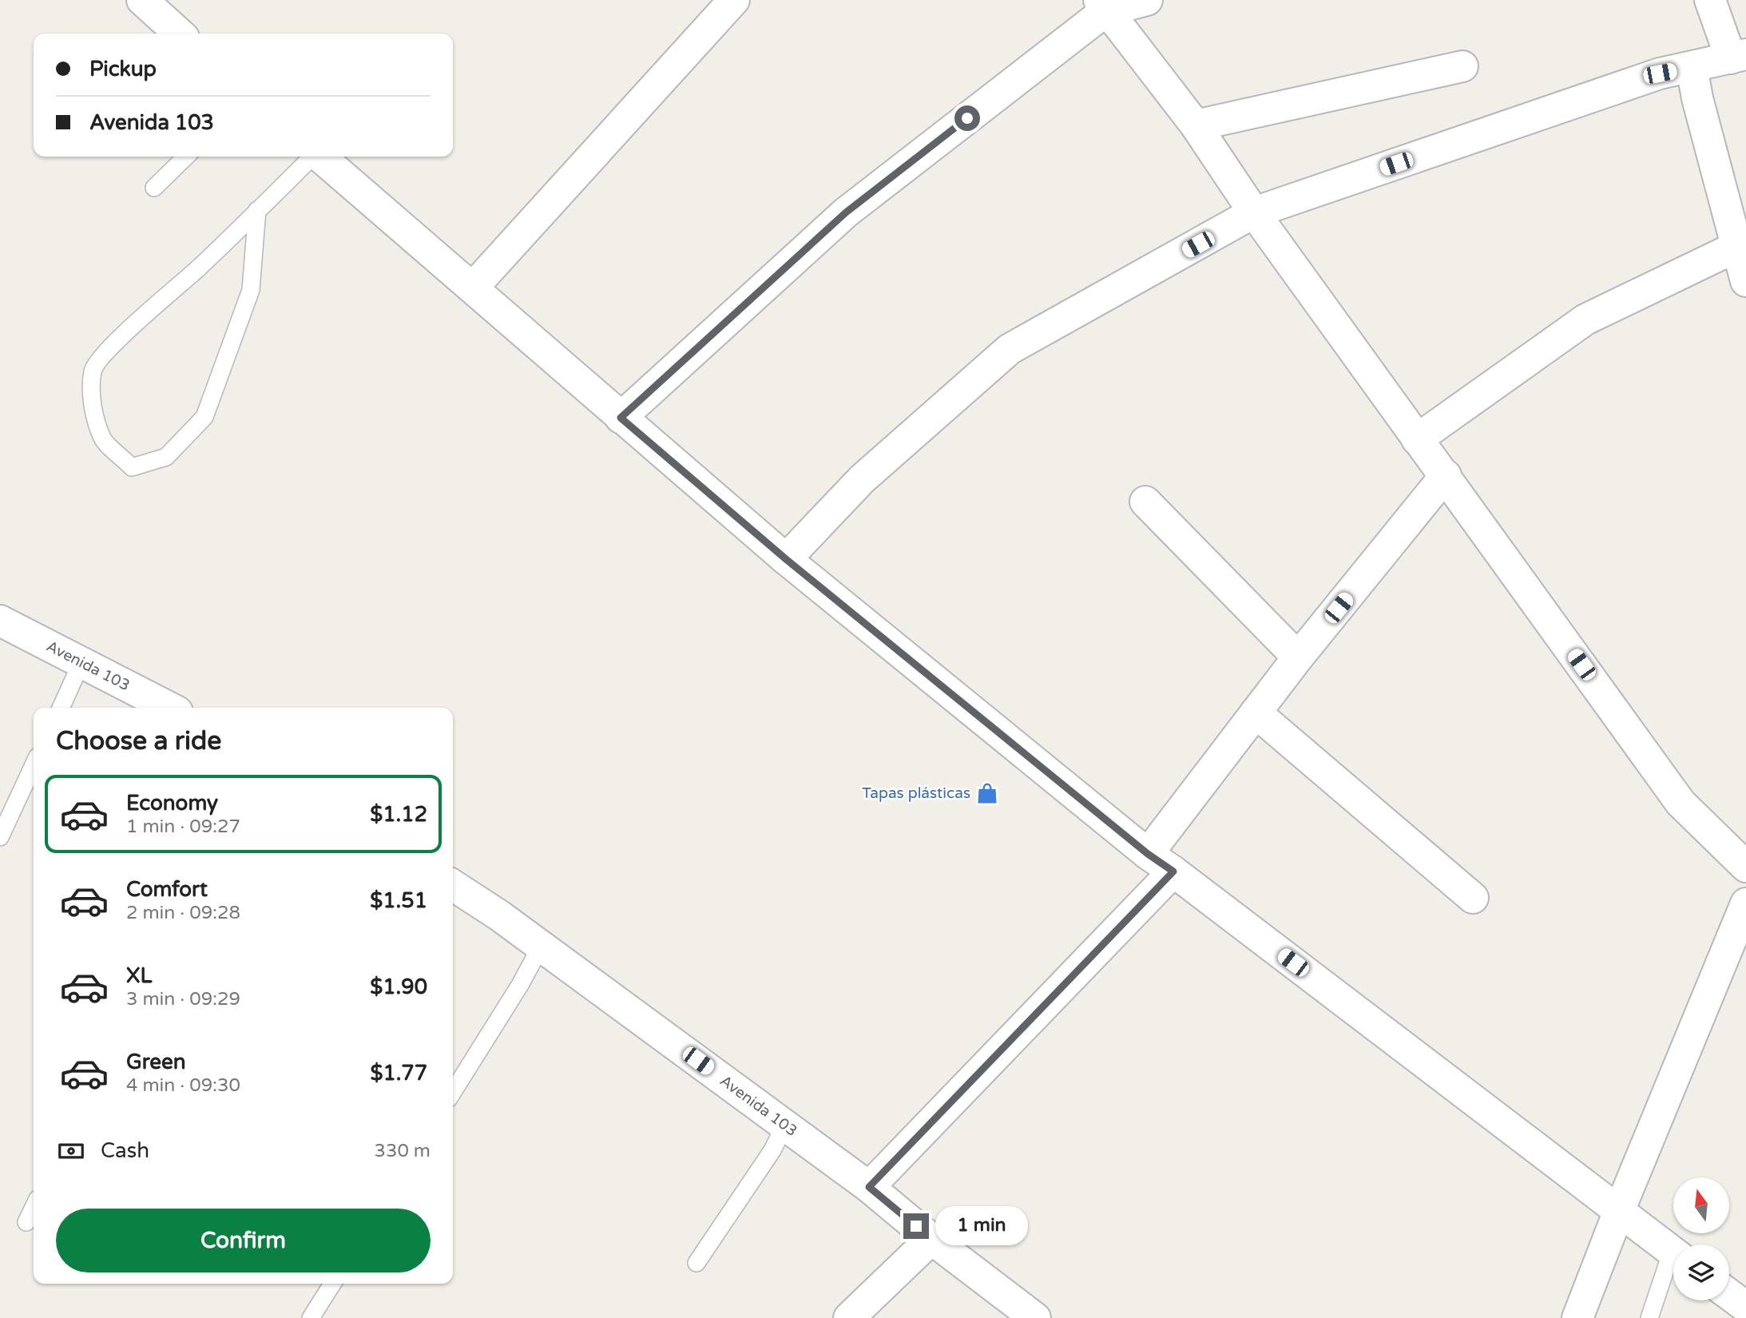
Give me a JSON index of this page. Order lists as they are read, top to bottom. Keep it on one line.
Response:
{"streets":{"street":["Avenida 103"]},"places":{"shop":["Tapas plásticas"]},"north":"top","page":{"banner":["Pickup","Avenida 103"],"heading":"Choose a ride","list":[{"name":"Economy","note":"1 min · 09:27","value":"$1.12"},{"name":"Comfort","note":"2 min · 09:28","value":"$1.51"},{"name":"XL","note":"3 min · 09:29","value":"$1.90"},{"name":"Green","note":"4 min · 09:30","value":"$1.77"}],"pay":["Cash","330 m"],"buttons":"Confirm","bubble":"1 min"}}
